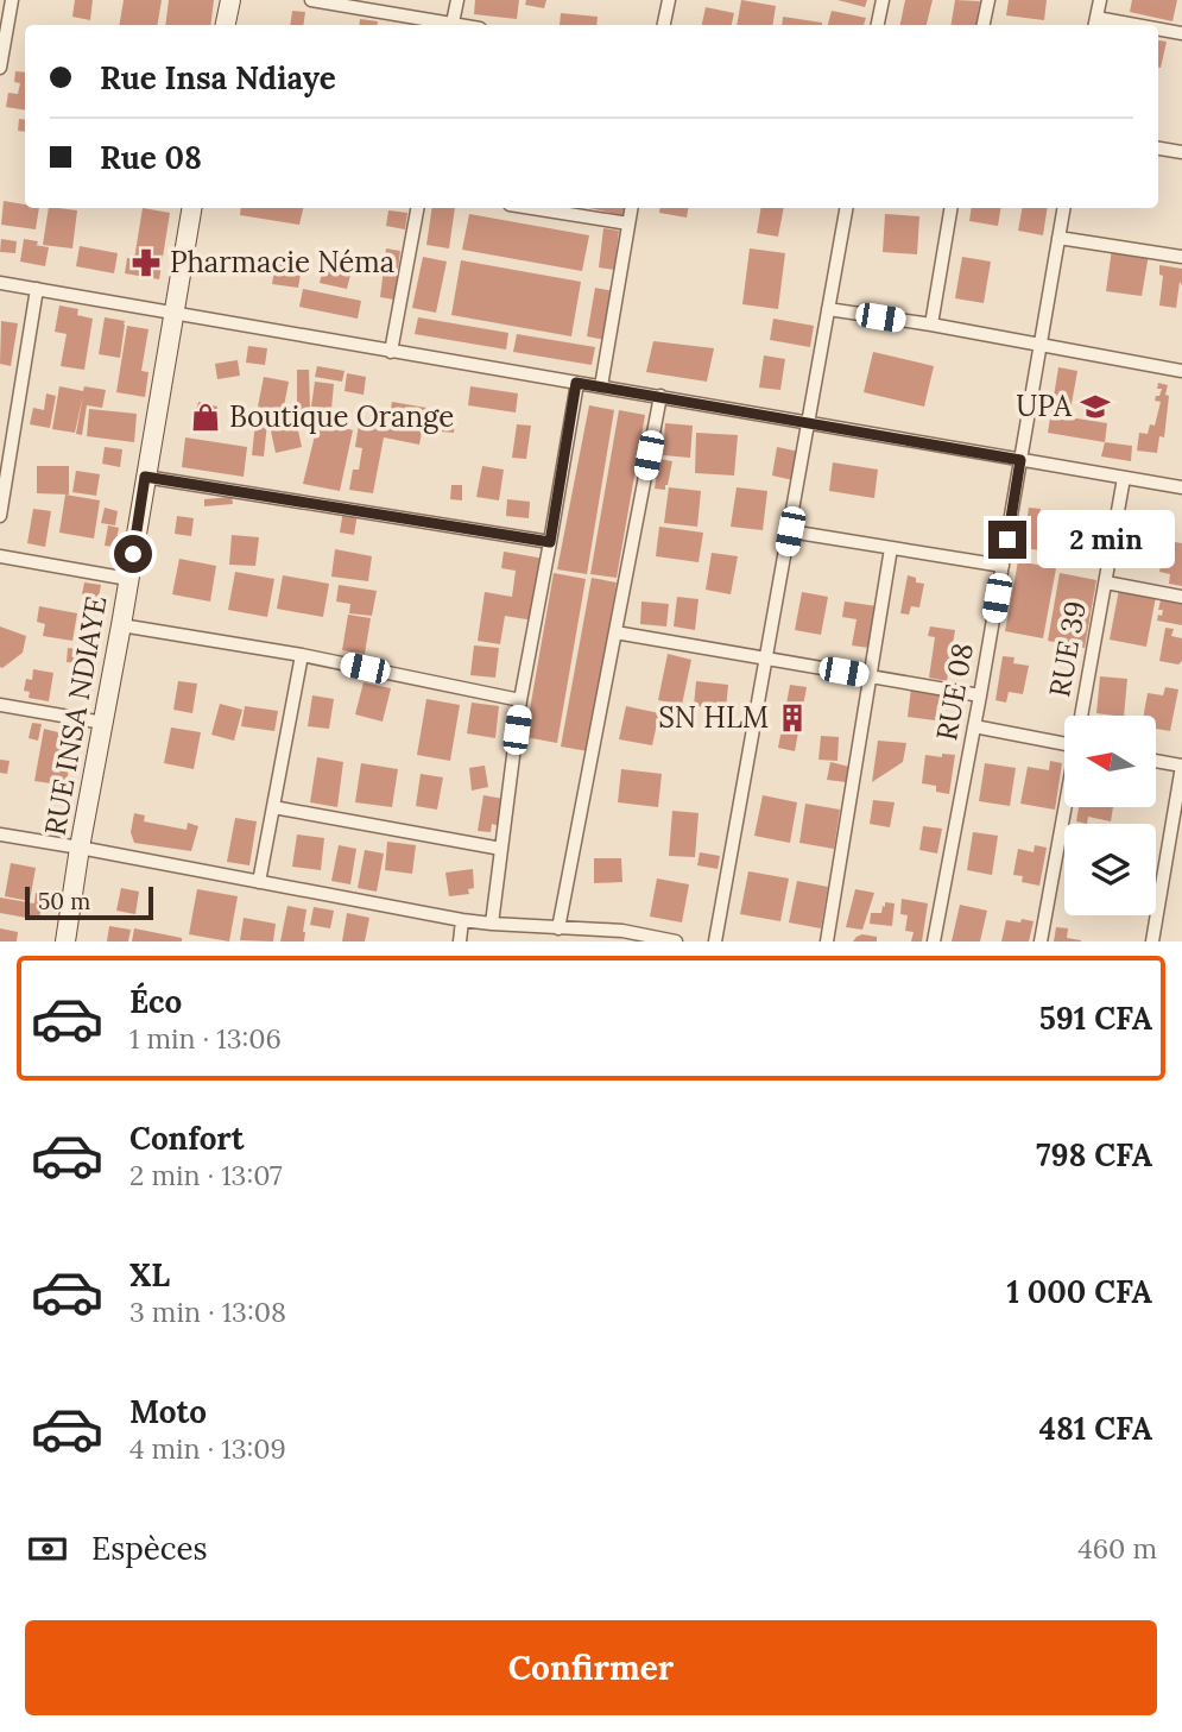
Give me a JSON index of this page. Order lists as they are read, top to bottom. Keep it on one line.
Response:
{"streets":{"main road":["RUE INSA NDIAYE"],"street":["RUE 39","RUE 08"]},"places":{"pharmacy":["Pharmacie Néma"],"school or university":["UPA"],"shop":["Boutique Orange"],"building":["SN HLM"]},"scale_bar":"50 m","north":"left","page":{"banner":["Rue Insa Ndiaye","Rue 08"],"bubble":"2 min","scale":"50 m","list":[{"name":"Éco","note":"1 min · 13:06","value":"591 CFA"},{"name":"Confort","note":"2 min · 13:07","value":"798 CFA"},{"name":"XL","note":"3 min · 13:08","value":"1 000 CFA"},{"name":"Moto","note":"4 min · 13:09","value":"481 CFA"}],"pay":["Espèces","460 m"],"buttons":"Confirmer"}}
